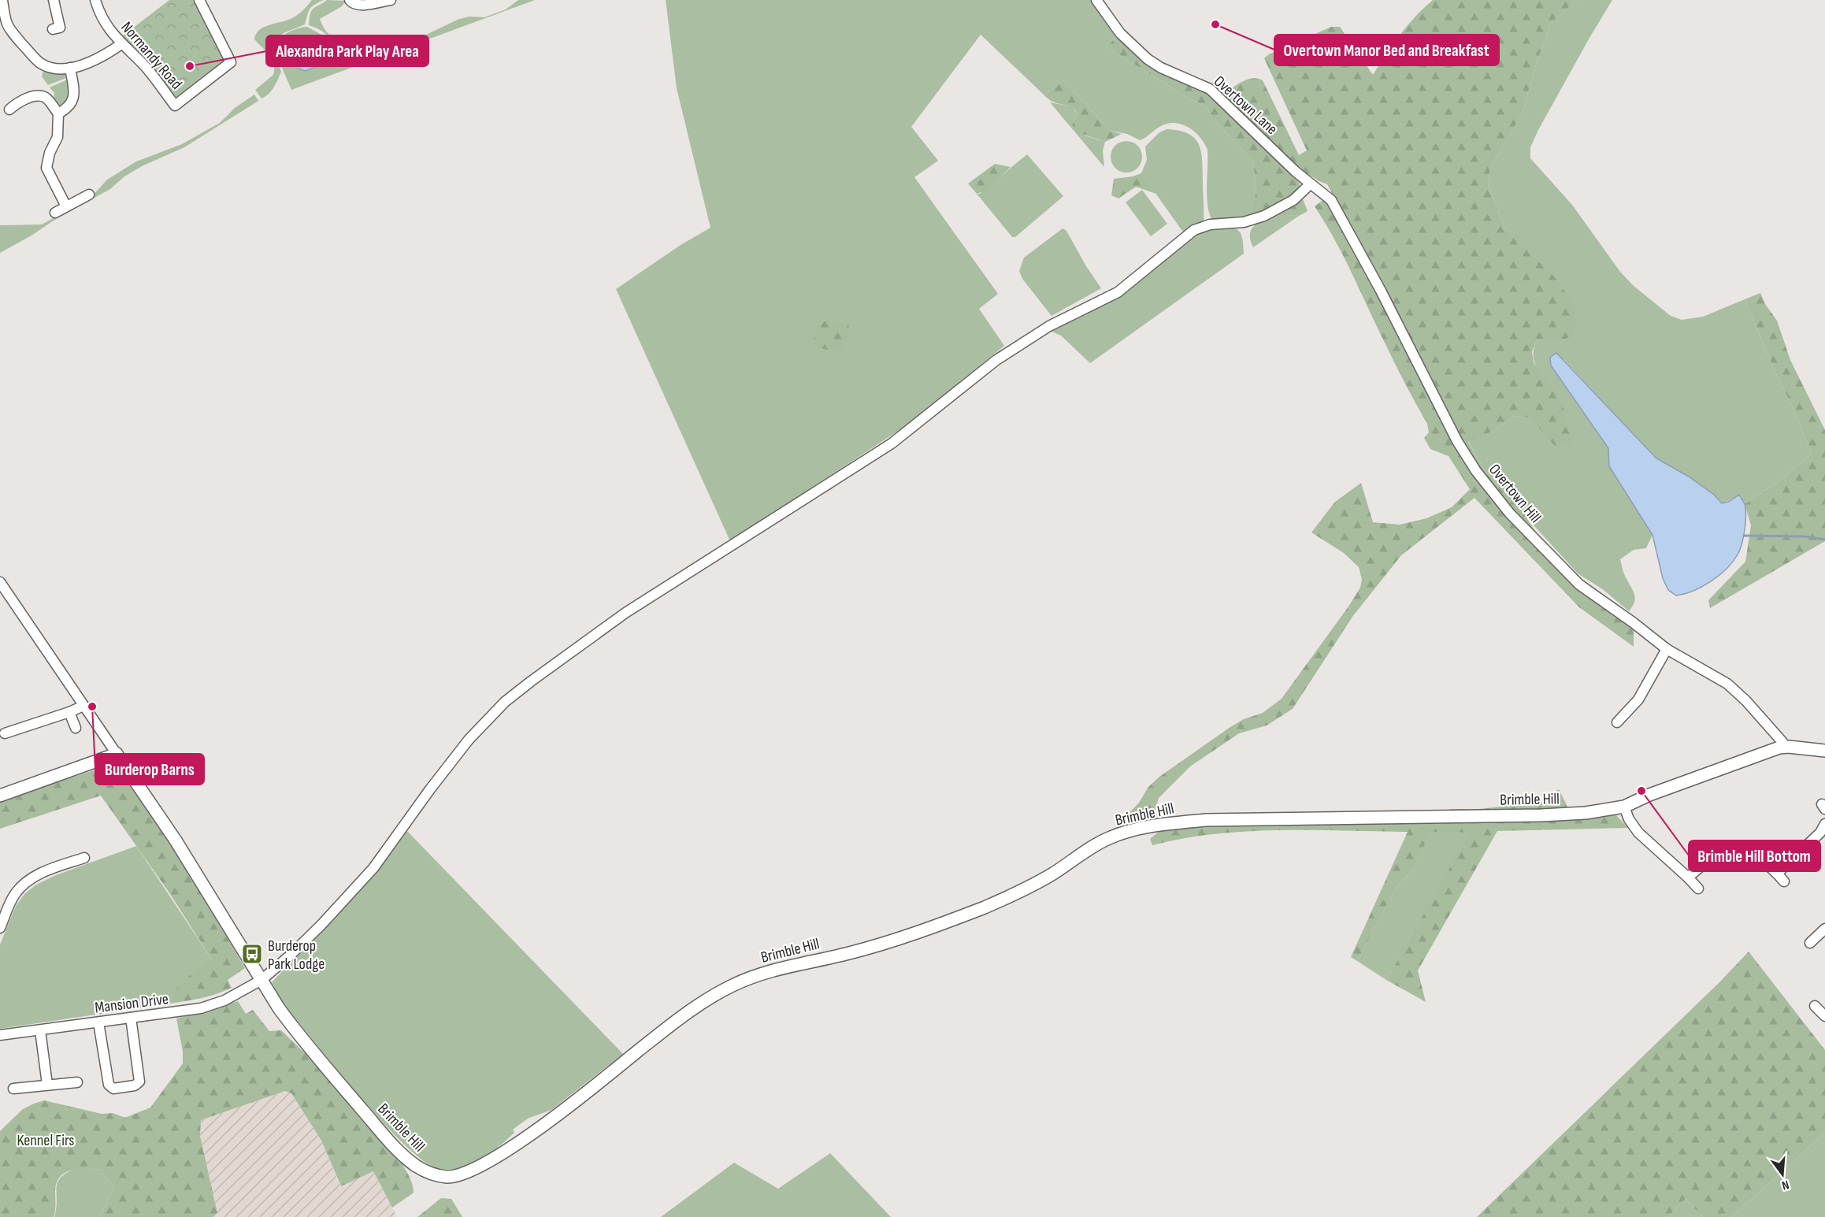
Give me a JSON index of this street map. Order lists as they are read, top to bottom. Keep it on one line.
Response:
{"streets":{"main road":["Brimble Hill"],"street":["Normandy Road","Overtown Lane","Overtown Hill","Mansion Drive"]},"crossings":[["Overtown Lane","Overtown Hill"],["Overtown Lane","Mansion Drive"],["Overtown Hill","Brimble Hill"],["Overtown Hill","Mansion Drive"],["Brimble Hill","Mansion Drive"]],"parks":["Kennel Firs"],"places":{"other":["Overtown Manor Bed and Breakfast","Alexandra Park Play Area","Burderop Barns","Brimble Hill Bottom"],"bus stop":["Burderop Park Lodge"]},"north":"bottom"}
